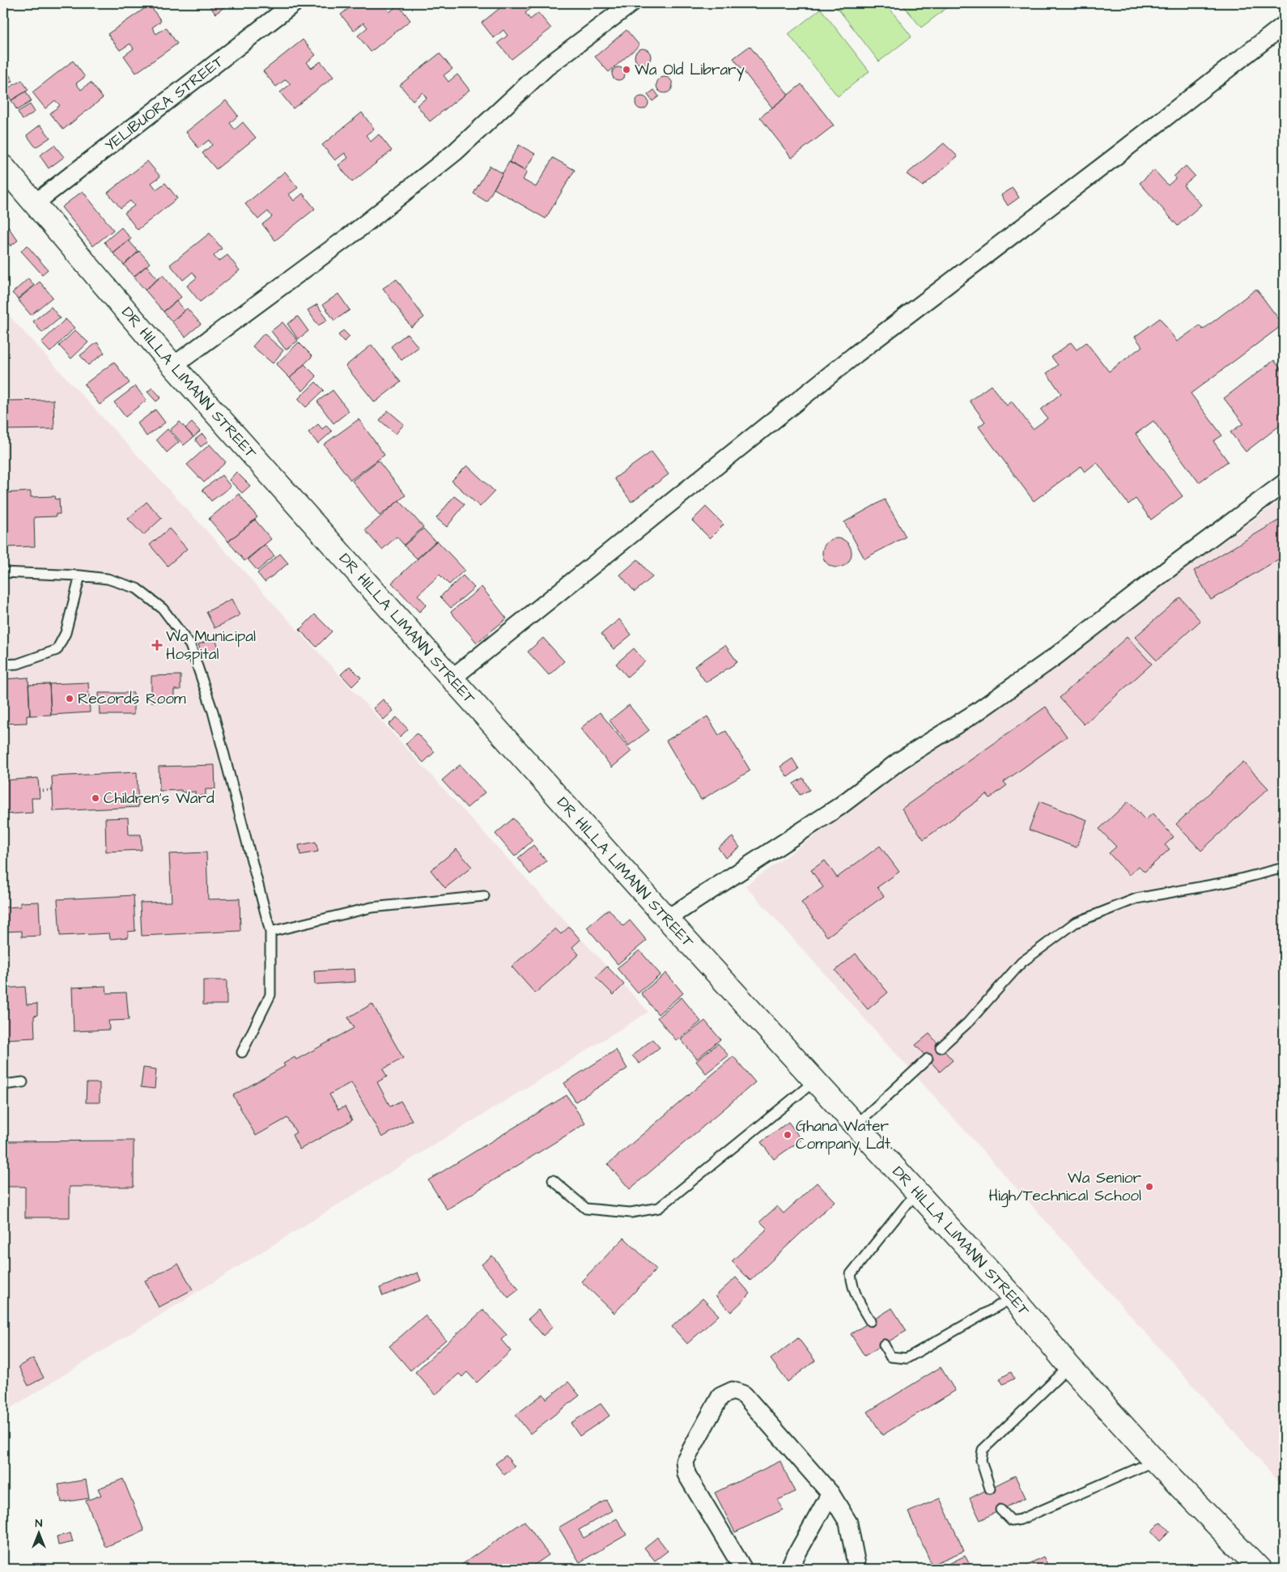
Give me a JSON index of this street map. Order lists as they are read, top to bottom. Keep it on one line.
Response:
{"streets":{"highway":["DR HILLA LIMANN STREET"],"street":["YELIBUORA STREET"]},"crossings":[["YELIBUORA STREET","DR HILLA LIMANN STREET"]],"places":{"other":["Wa Old Library","Records Room","Children's Ward","Ghana Water Company Ldt.","Wa Senior High/Technical School"],"health":["Wa Municipal Hospital"]},"north":"top"}
